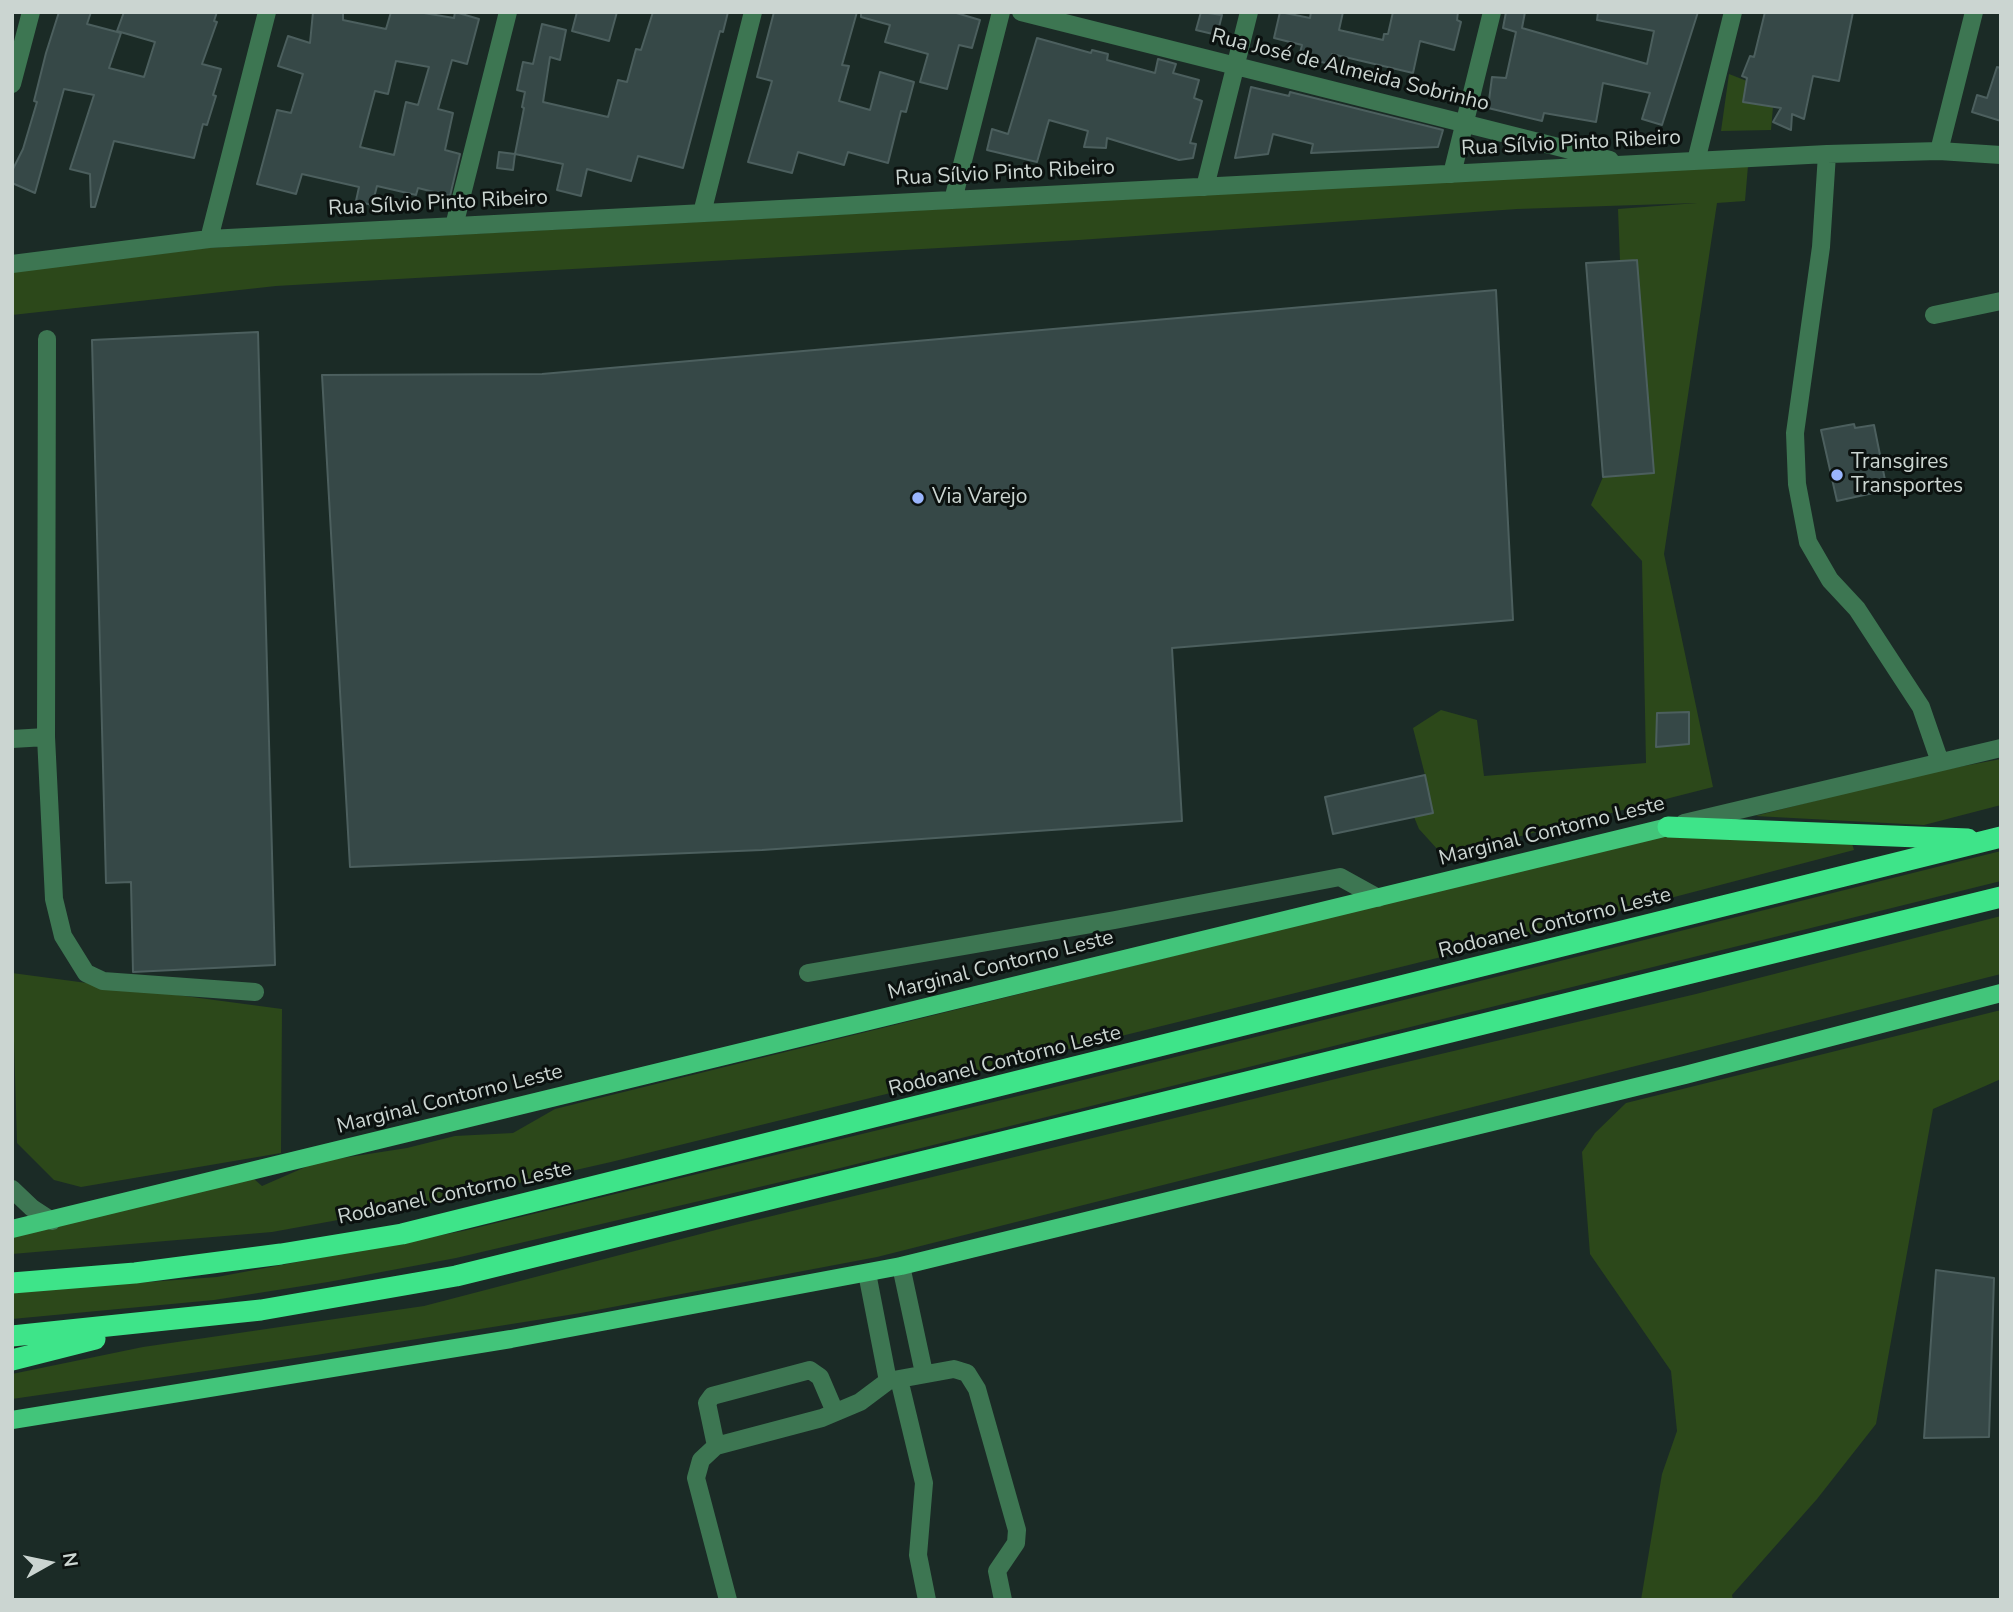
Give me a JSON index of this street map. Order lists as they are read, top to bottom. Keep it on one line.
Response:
{"streets":{"highway":["Rodoanel Contorno Leste"],"main road":["Marginal Contorno Leste"],"street":["Rua José de Almeida Sobrinho","Rua Sílvio Pinto Ribeiro"]},"crossings":[["Rua José de Almeida Sobrinho","Rua Sílvio Pinto Ribeiro"]],"places":["Transgires Transportes","Via Varejo"],"north":"right"}
